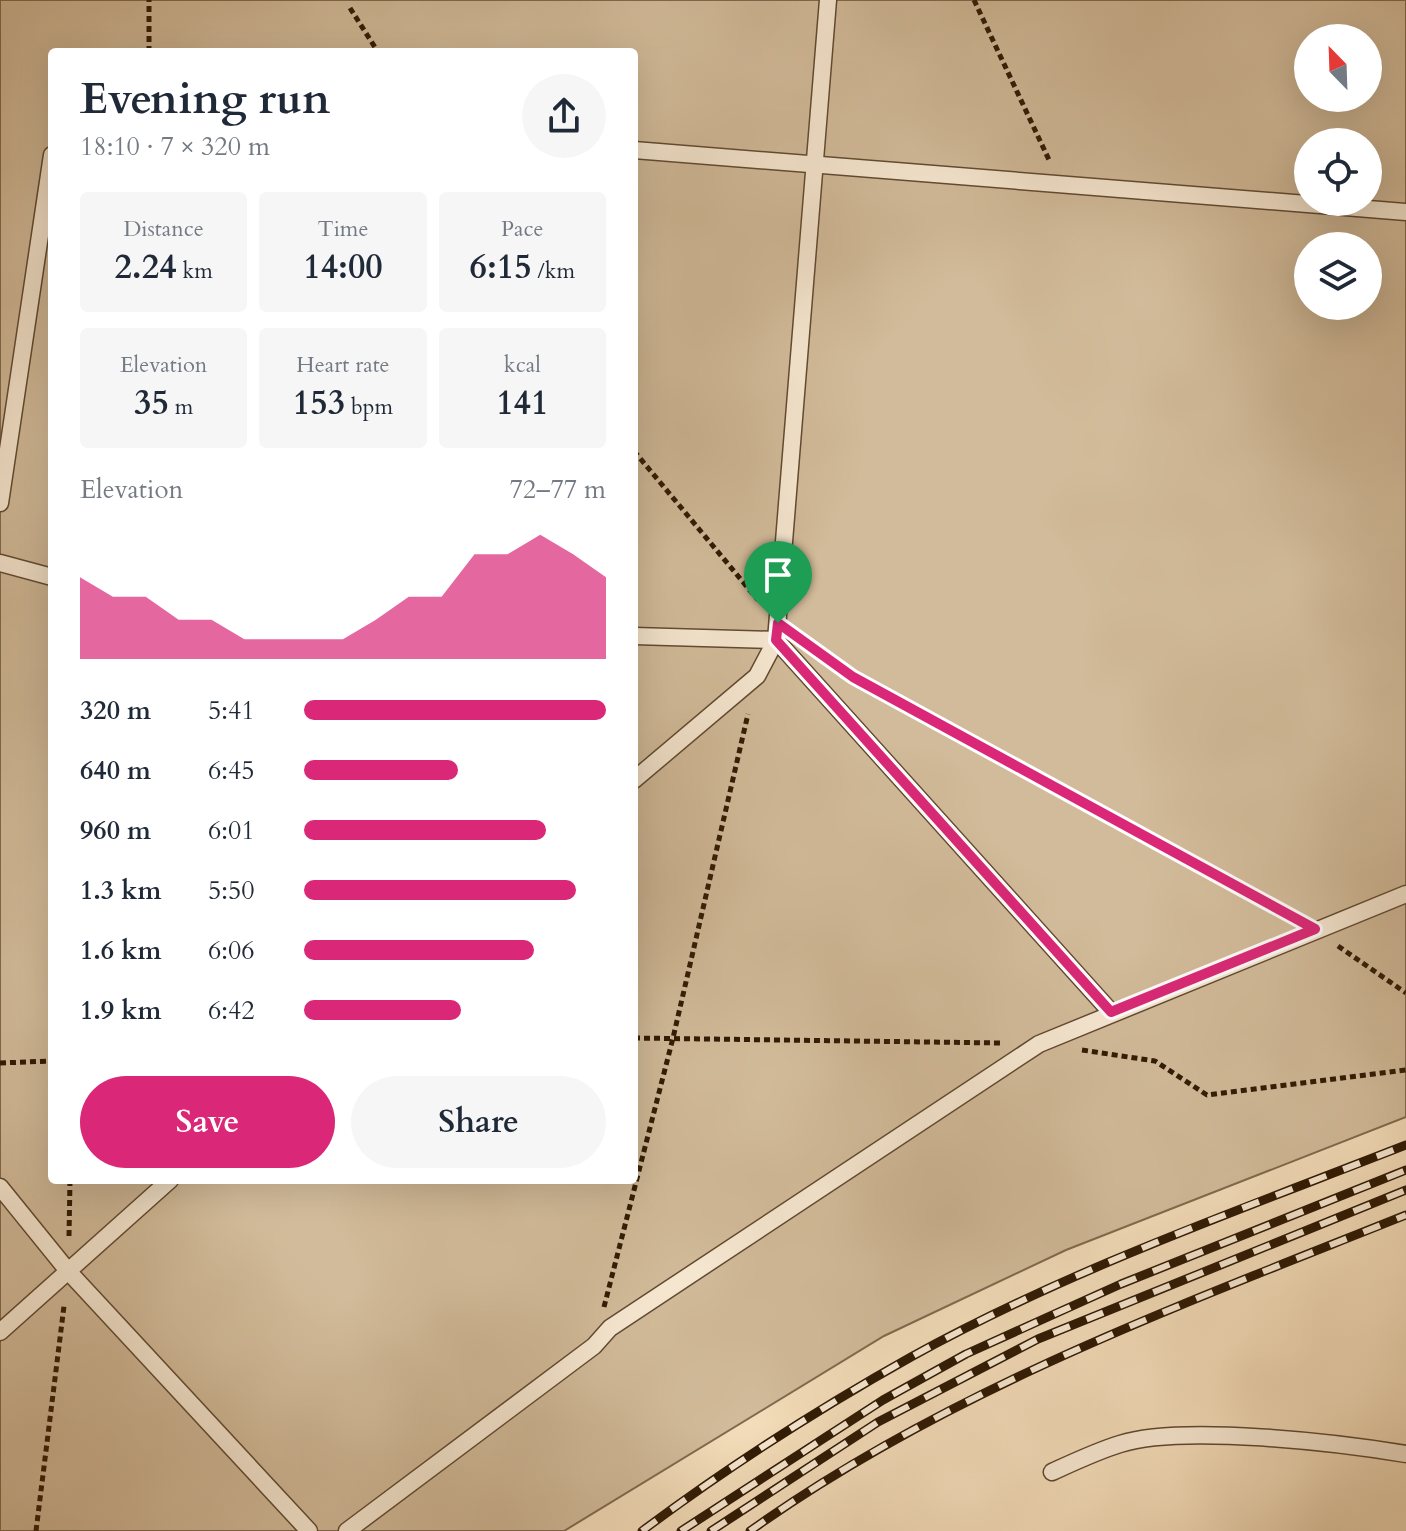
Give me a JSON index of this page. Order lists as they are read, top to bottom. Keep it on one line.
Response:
{"north":"top left","page":{"heading":["Evening run","18:10 · 7 × 320 m"],"stats":[["Distance","2.24 km"],["Time","14:00"],["Pace","6:15 /km"],["Elevation","35 m"],["Heart rate","153 bpm"],["kcal","141"]],"chart":["Elevation","72–77 m"],"list":[{"name":"320 m","note":"5:41"},{"name":"640 m","note":"6:45"},{"name":"960 m","note":"6:01"},{"name":"1.3 km","note":"5:50"},{"name":"1.6 km","note":"6:06"},{"name":"1.9 km","note":"6:42"}],"buttons":["Save","Share"]}}
